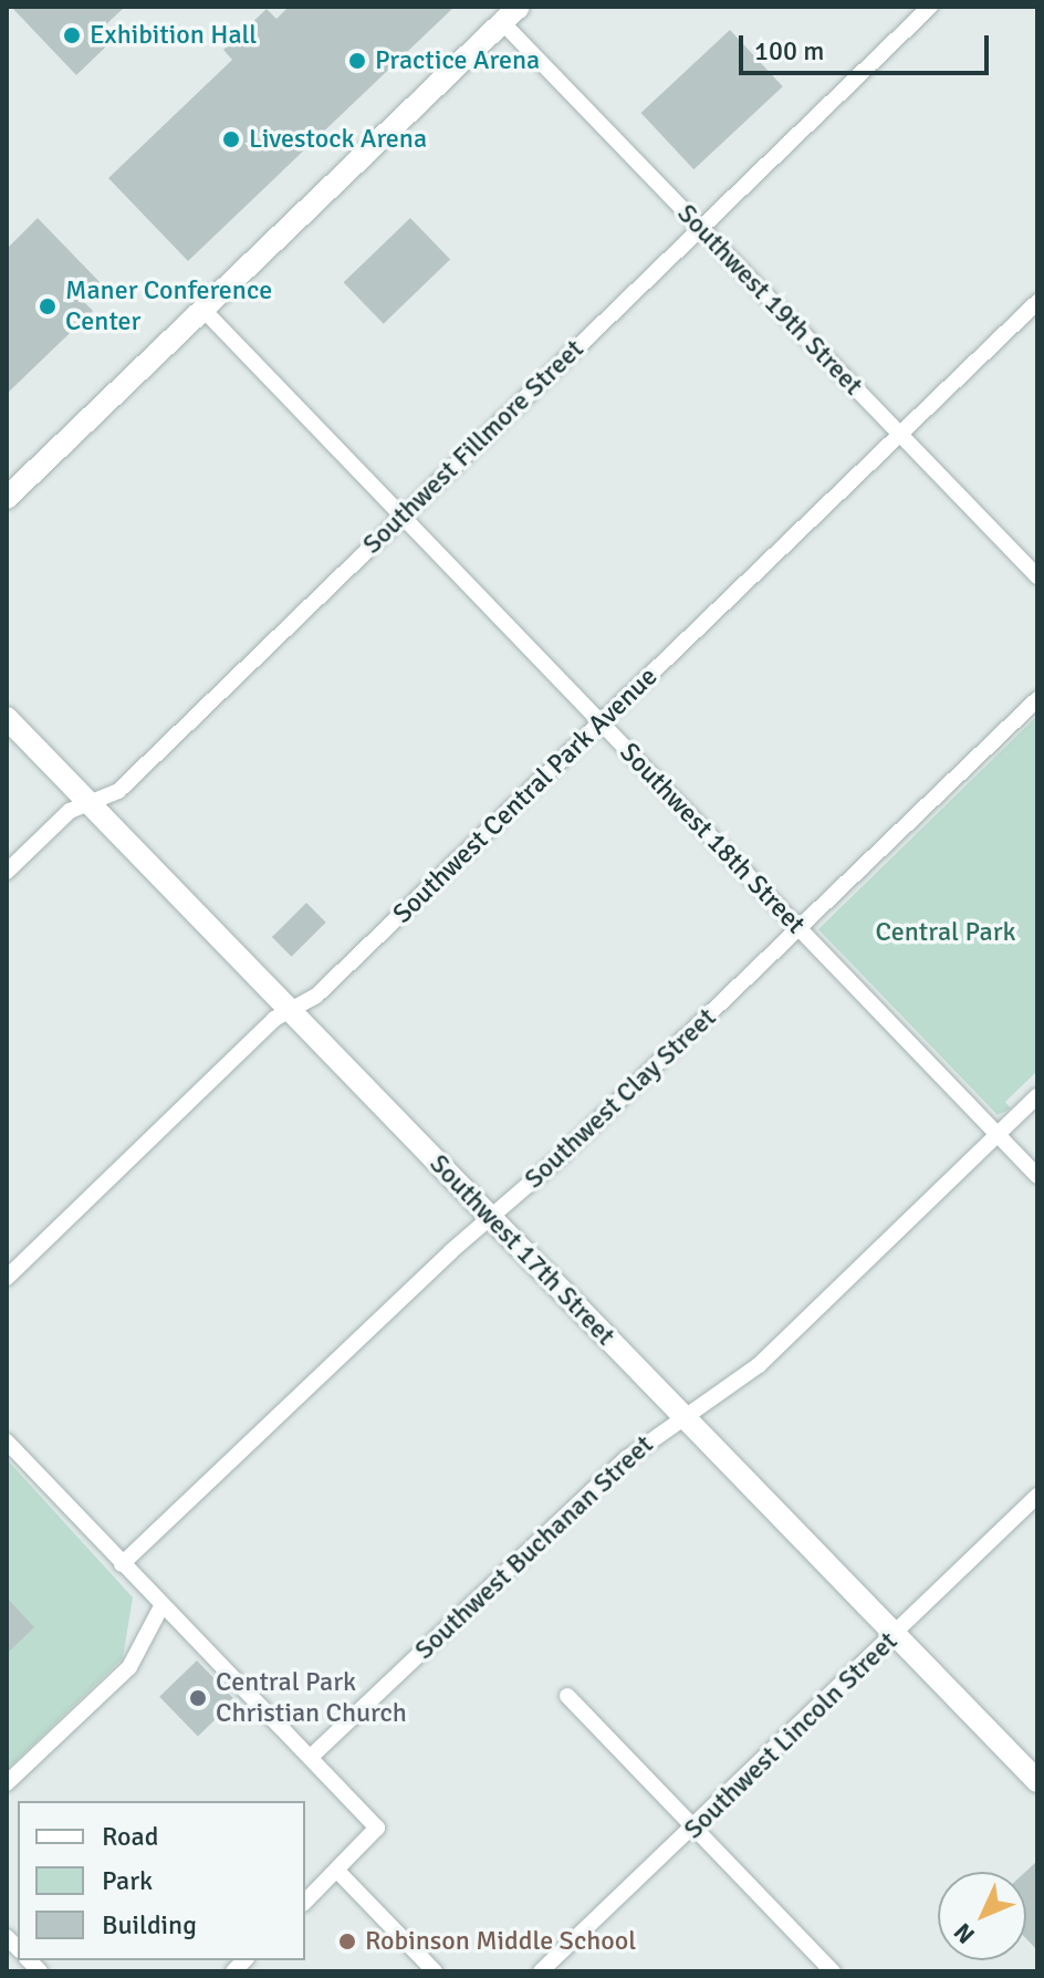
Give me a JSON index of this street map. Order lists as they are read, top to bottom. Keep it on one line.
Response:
{"streets":{"main road":["Southwest 17th Street"],"street":["Southwest 19th Street","Southwest Fillmore Street","Southwest Central Park Avenue","Southwest 18th Street","Southwest Clay Street","Southwest Buchanan Street","Southwest Lincoln Street"]},"crossings":[["Southwest 19th Street","Southwest Fillmore Street"],["Southwest 19th Street","Southwest Central Park Avenue"],["Southwest Fillmore Street","Southwest 18th Street"],["Southwest Fillmore Street","Southwest 17th Street"],["Southwest Central Park Avenue","Southwest 18th Street"],["Southwest Central Park Avenue","Southwest 17th Street"],["Southwest 18th Street","Southwest Clay Street"],["Southwest 18th Street","Southwest Buchanan Street"],["Southwest Clay Street","Southwest 17th Street"],["Southwest 17th Street","Southwest Buchanan Street"],["Southwest 17th Street","Southwest Lincoln Street"]],"parks":["Central Park"],"places":["Exhibition Hall","Practice Arena","Livestock Arena","Maner Conference Center","Central Park Christian Church","Robinson Middle School"],"legend":["Road","Park","Building"],"scale_bar":"100 m","north":"bottom left"}
